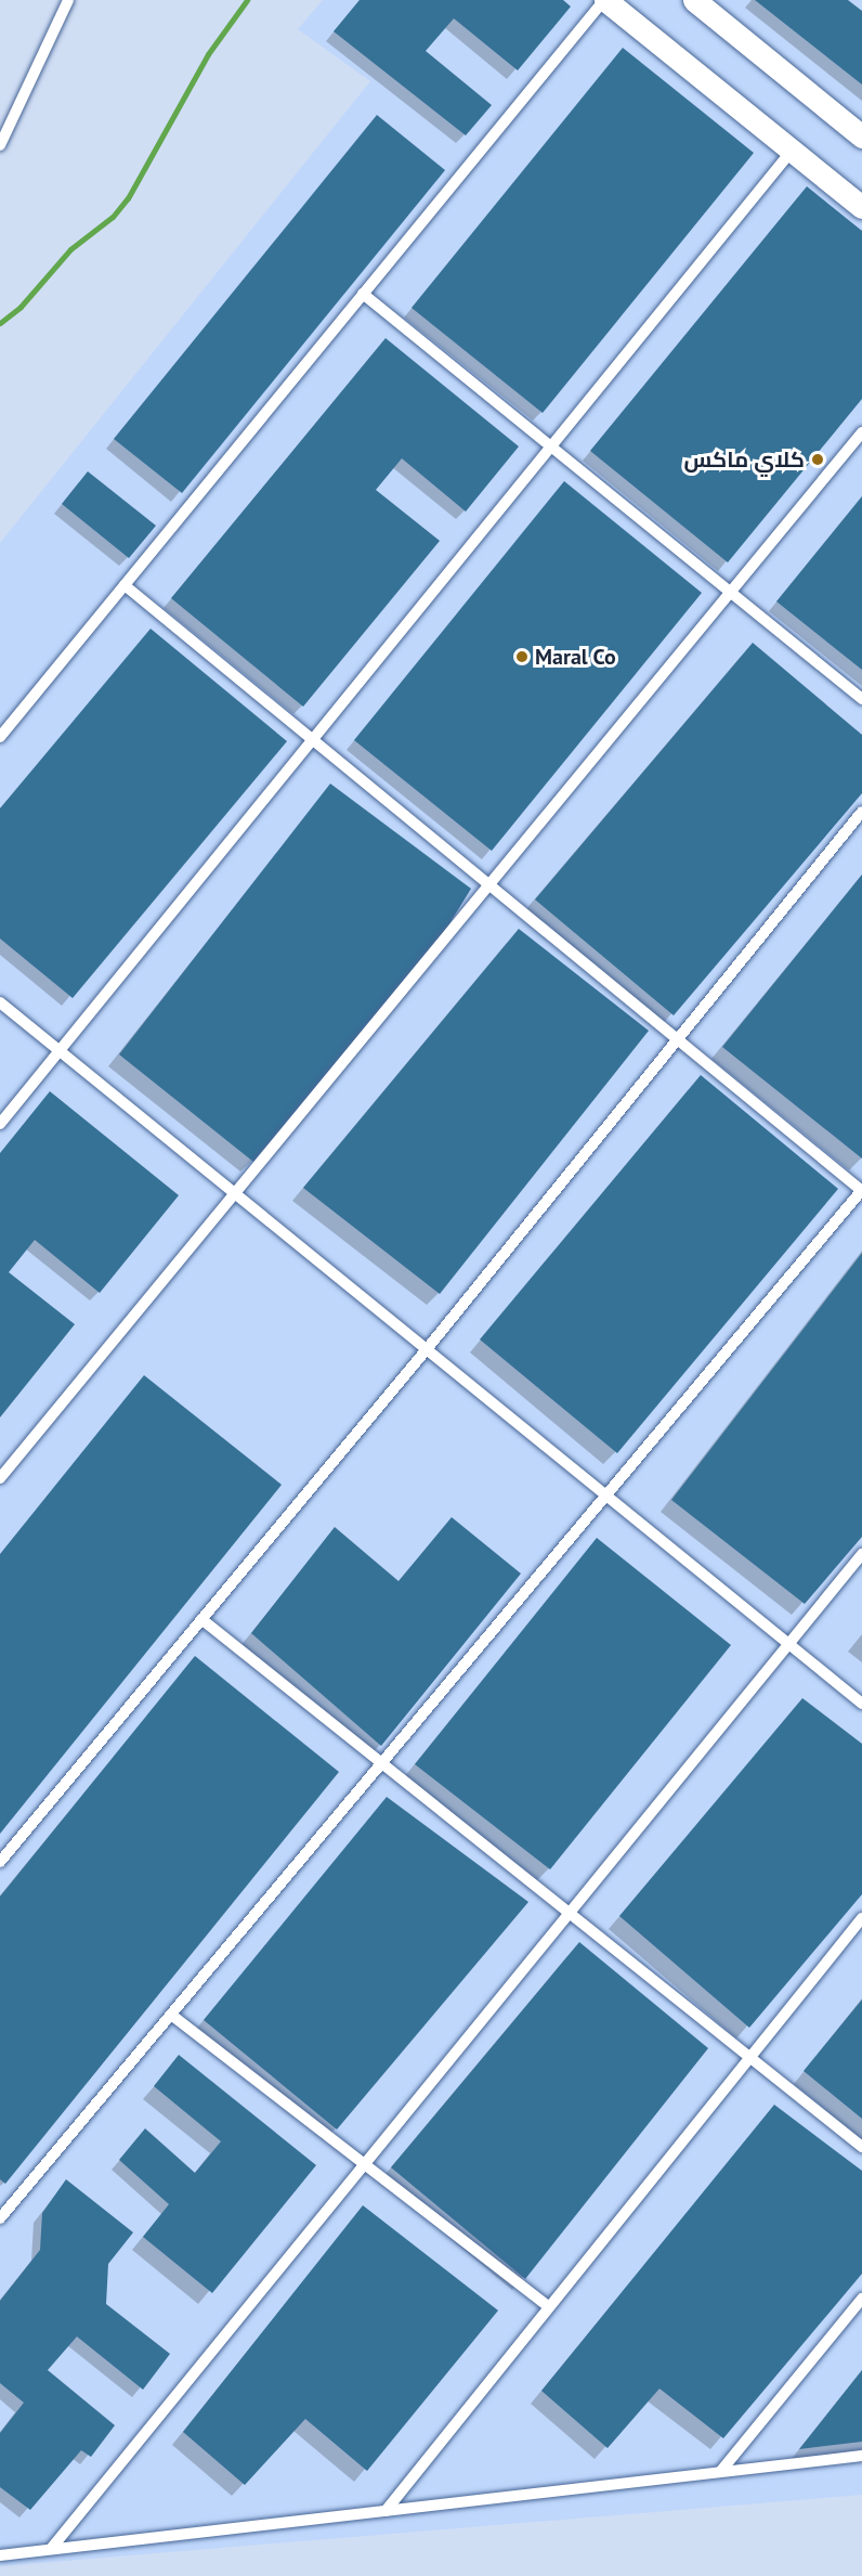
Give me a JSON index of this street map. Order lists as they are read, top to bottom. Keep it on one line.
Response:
{"places":["كلاي ماكس","Maral Co"]}
